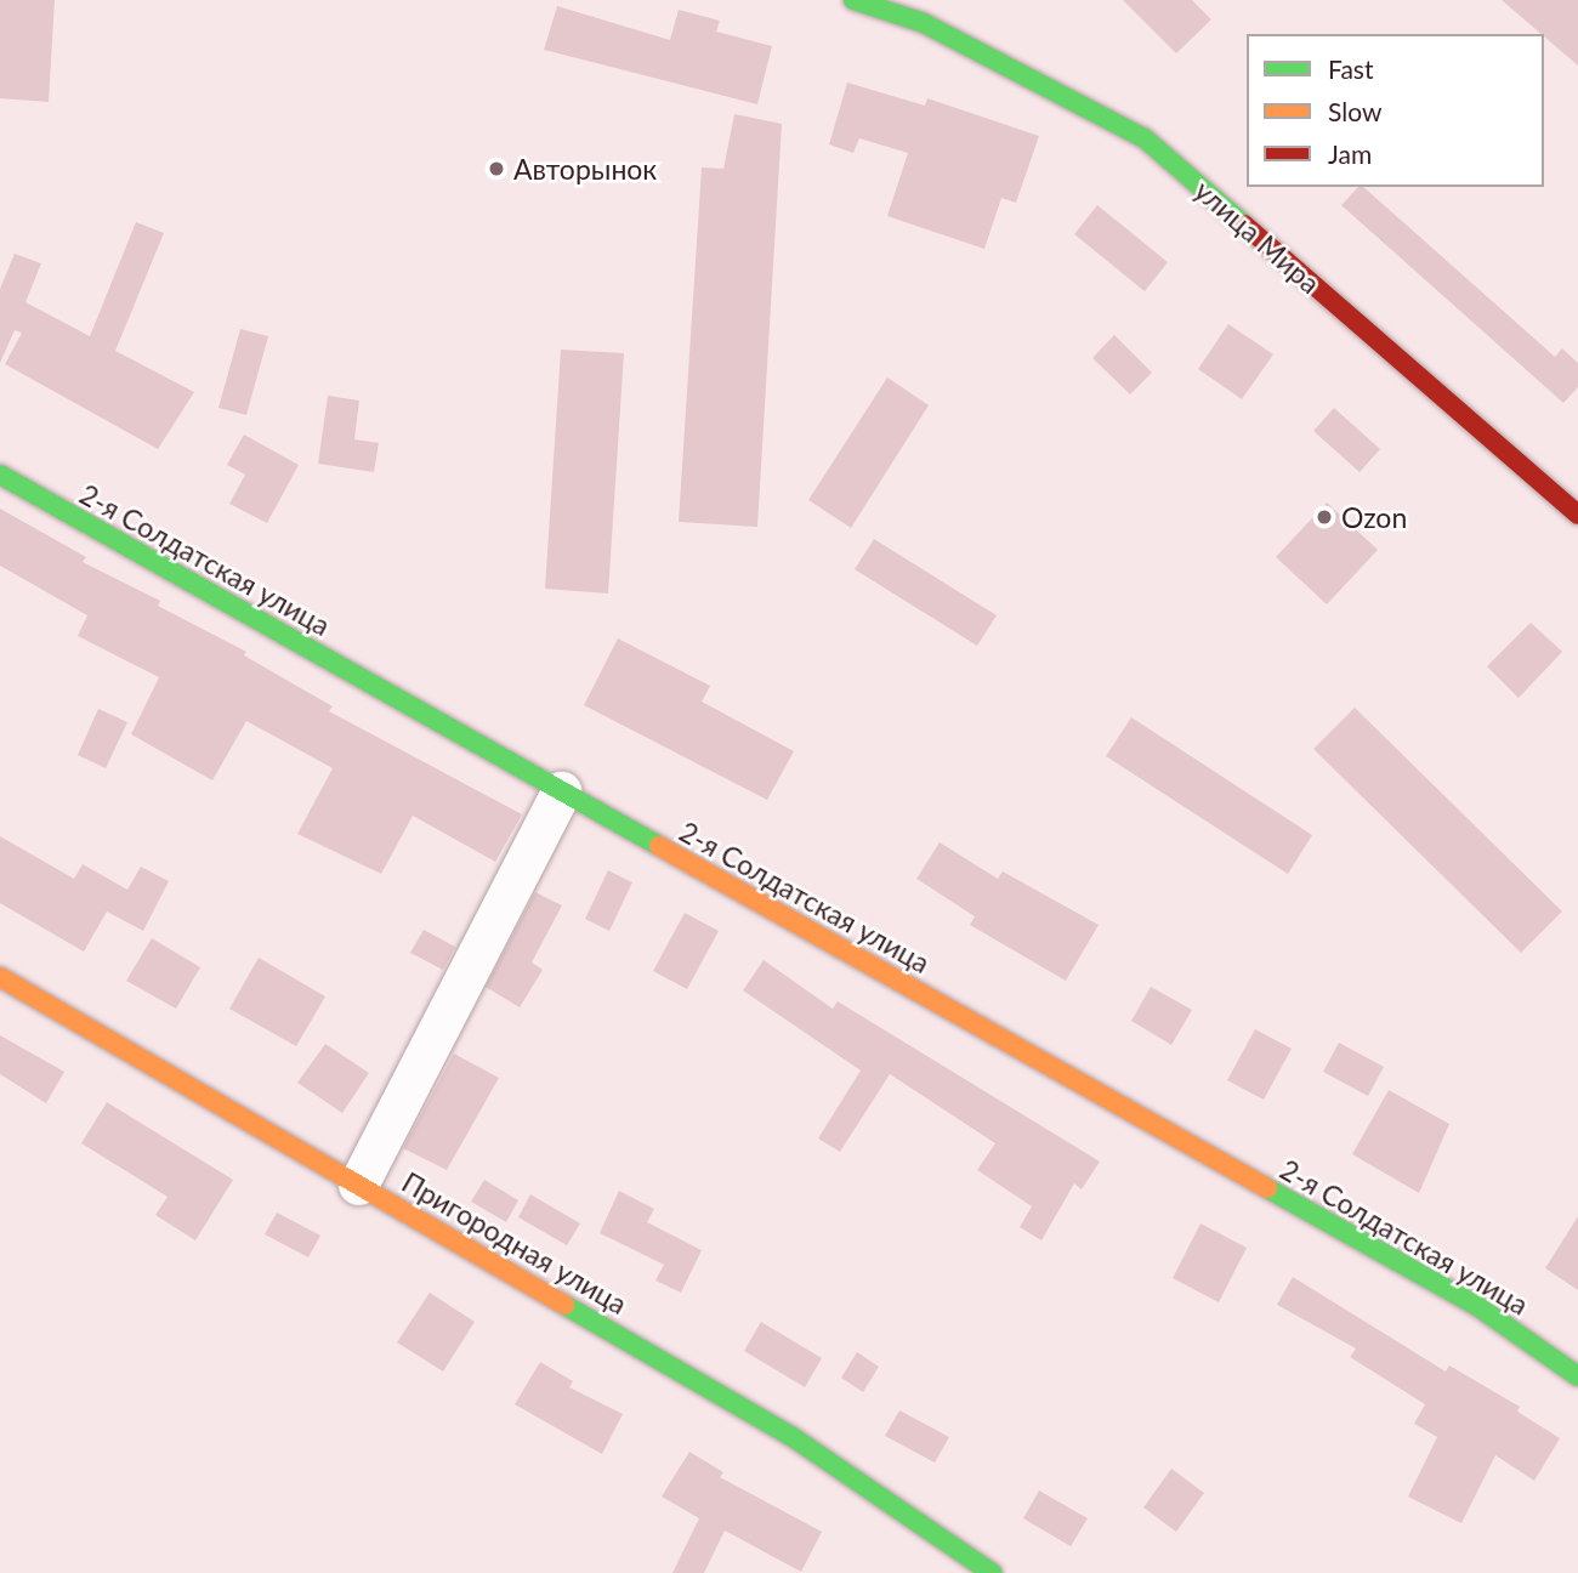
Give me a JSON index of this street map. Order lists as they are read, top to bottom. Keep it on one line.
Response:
{"streets":{"street":["улица Мира","2-я Солдатская улица","Пригородная улица"]},"places":["Авторынок","Ozon"],"legend":["Fast","Slow","Jam"]}
